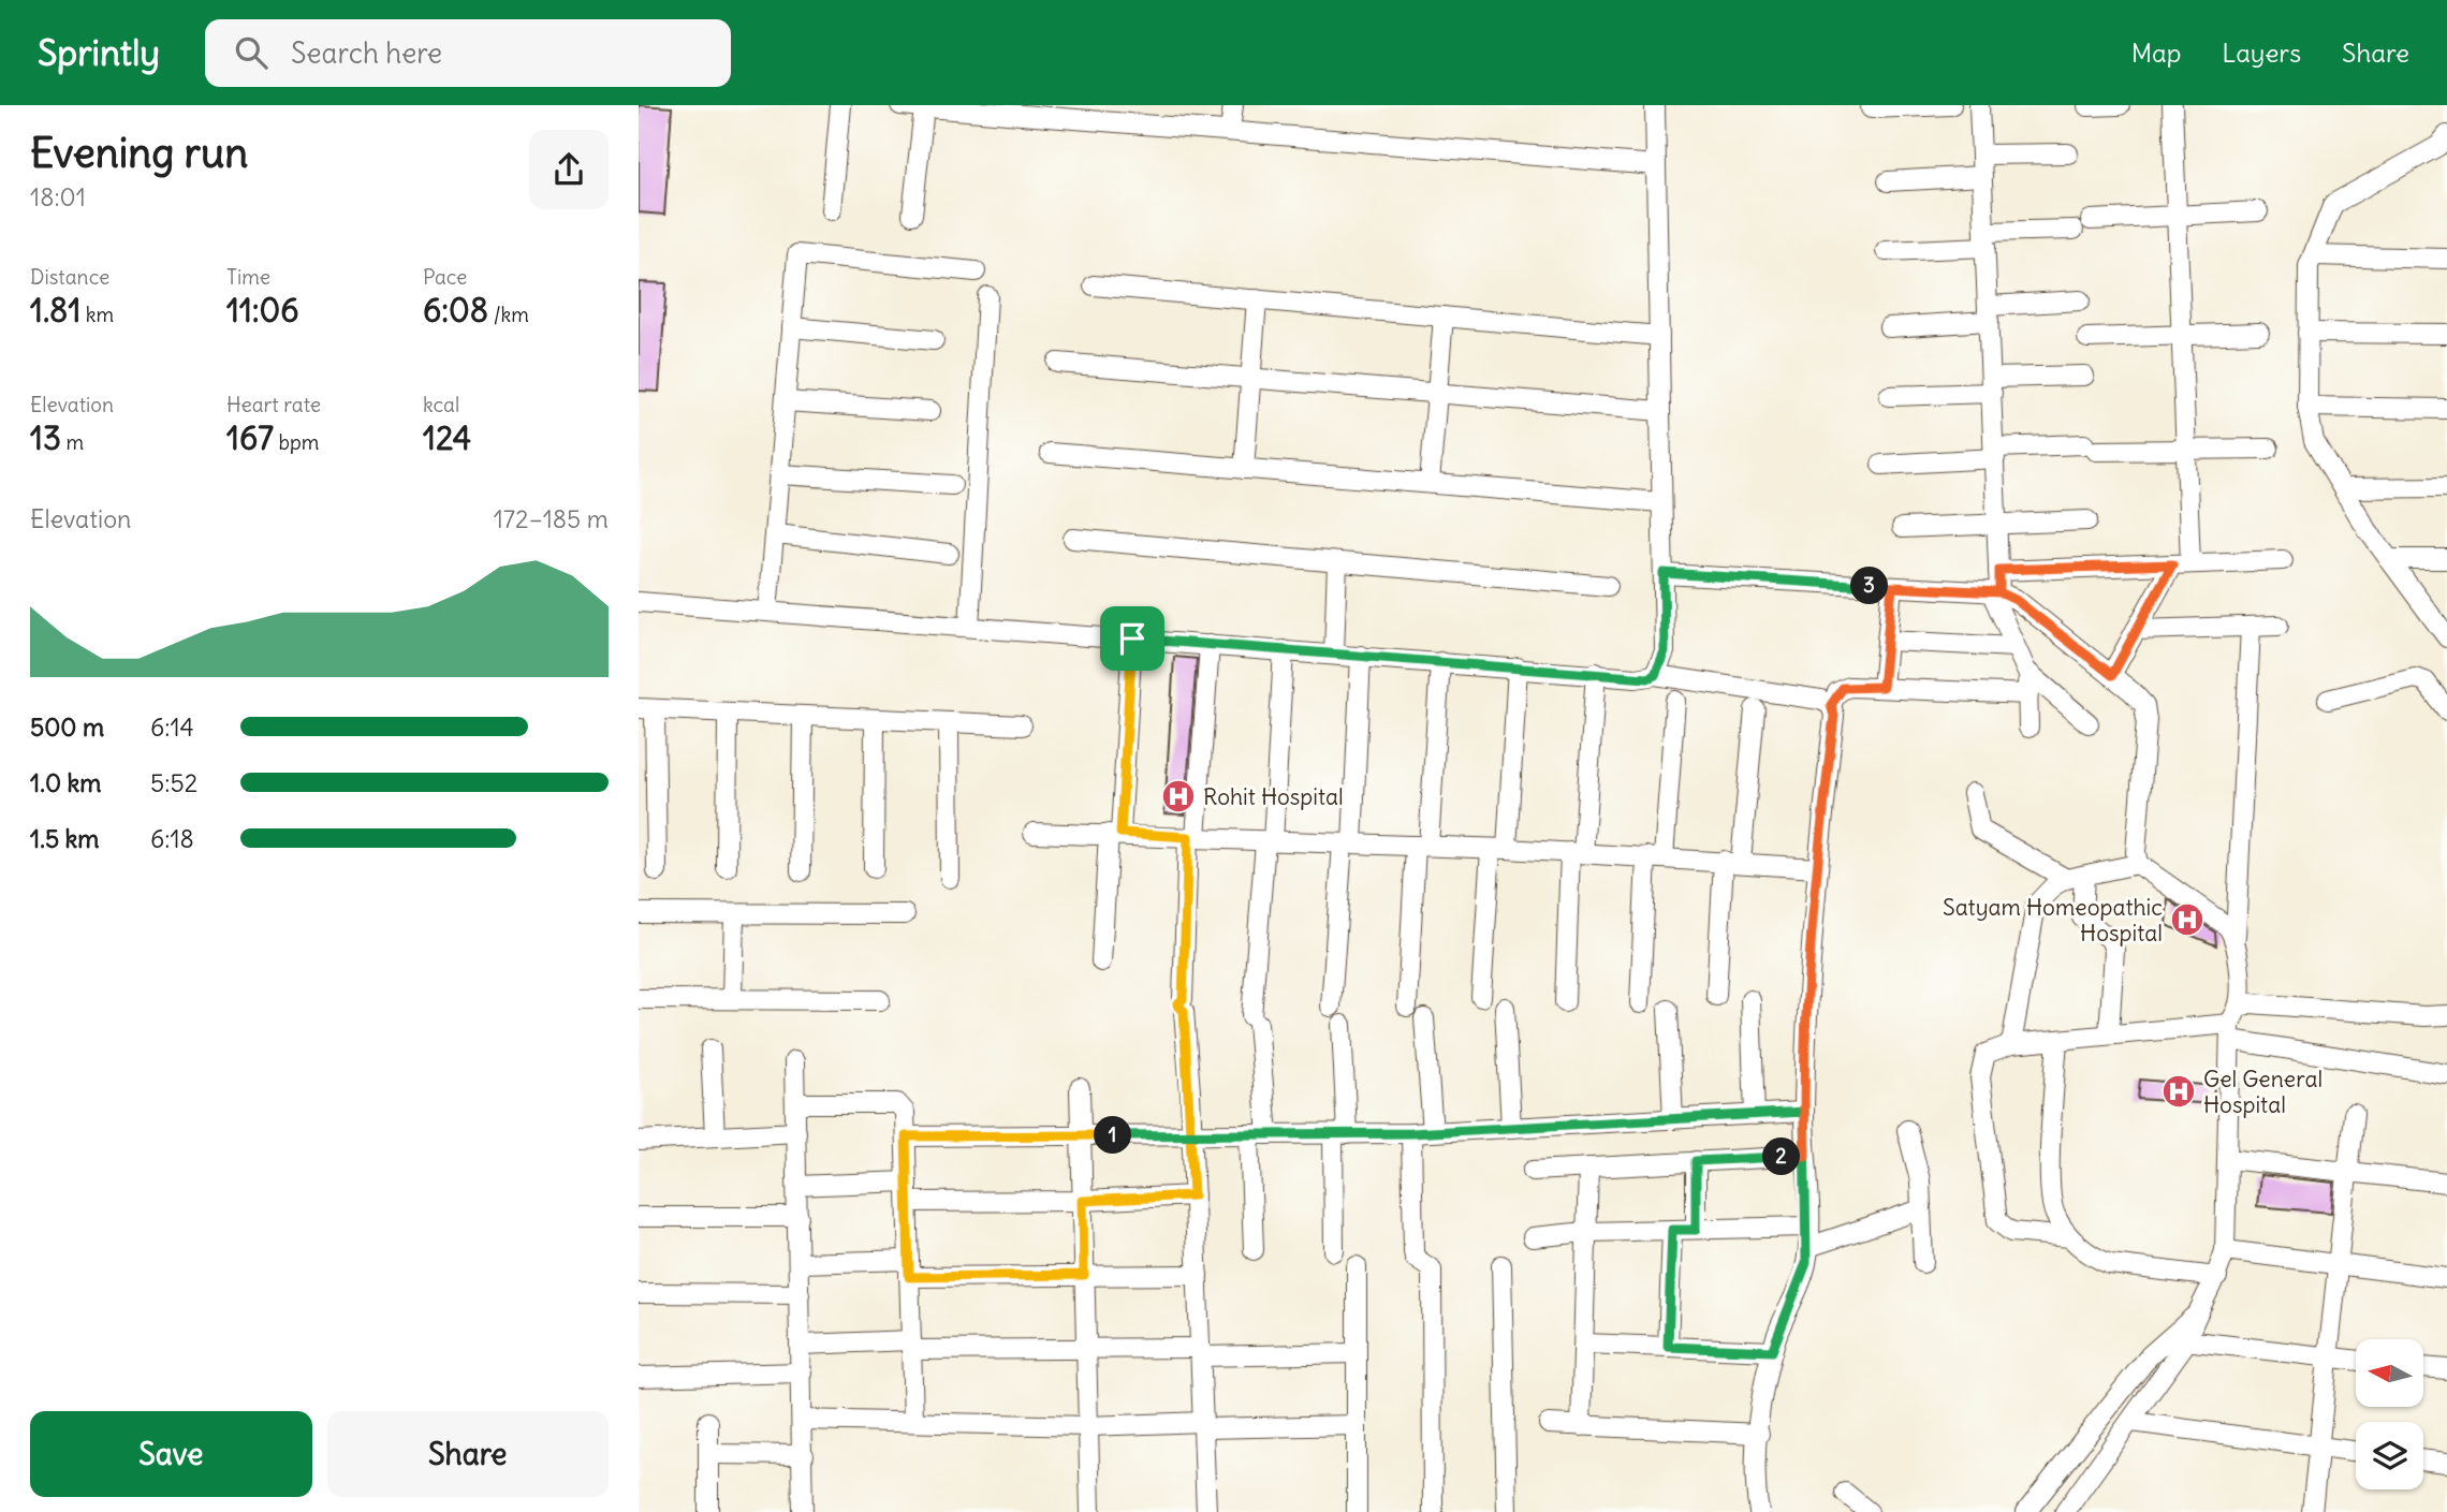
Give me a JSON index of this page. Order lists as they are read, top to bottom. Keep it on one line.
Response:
{"places":{"hospital":["Rohit Hospital","Satyam Homeopathic Hospital","Gel General Hospital"]},"north":"left","page":{"header":"Sprintly","search":"Search here","nav":["Map","Layers","Share"],"heading":["Evening run","18:01"],"stats":[["Distance","1.81 km"],["Time","11:06"],["Pace","6:08 /km"],["Elevation","13 m"],["Heart rate","167 bpm"],["kcal","124"]],"chart":["Elevation","172–185 m"],"pins":["3","1","2"],"list":[{"name":"500 m","note":"6:14"},{"name":"1.0 km","note":"5:52"},{"name":"1.5 km","note":"6:18"}],"buttons":["Save","Share"]}}
